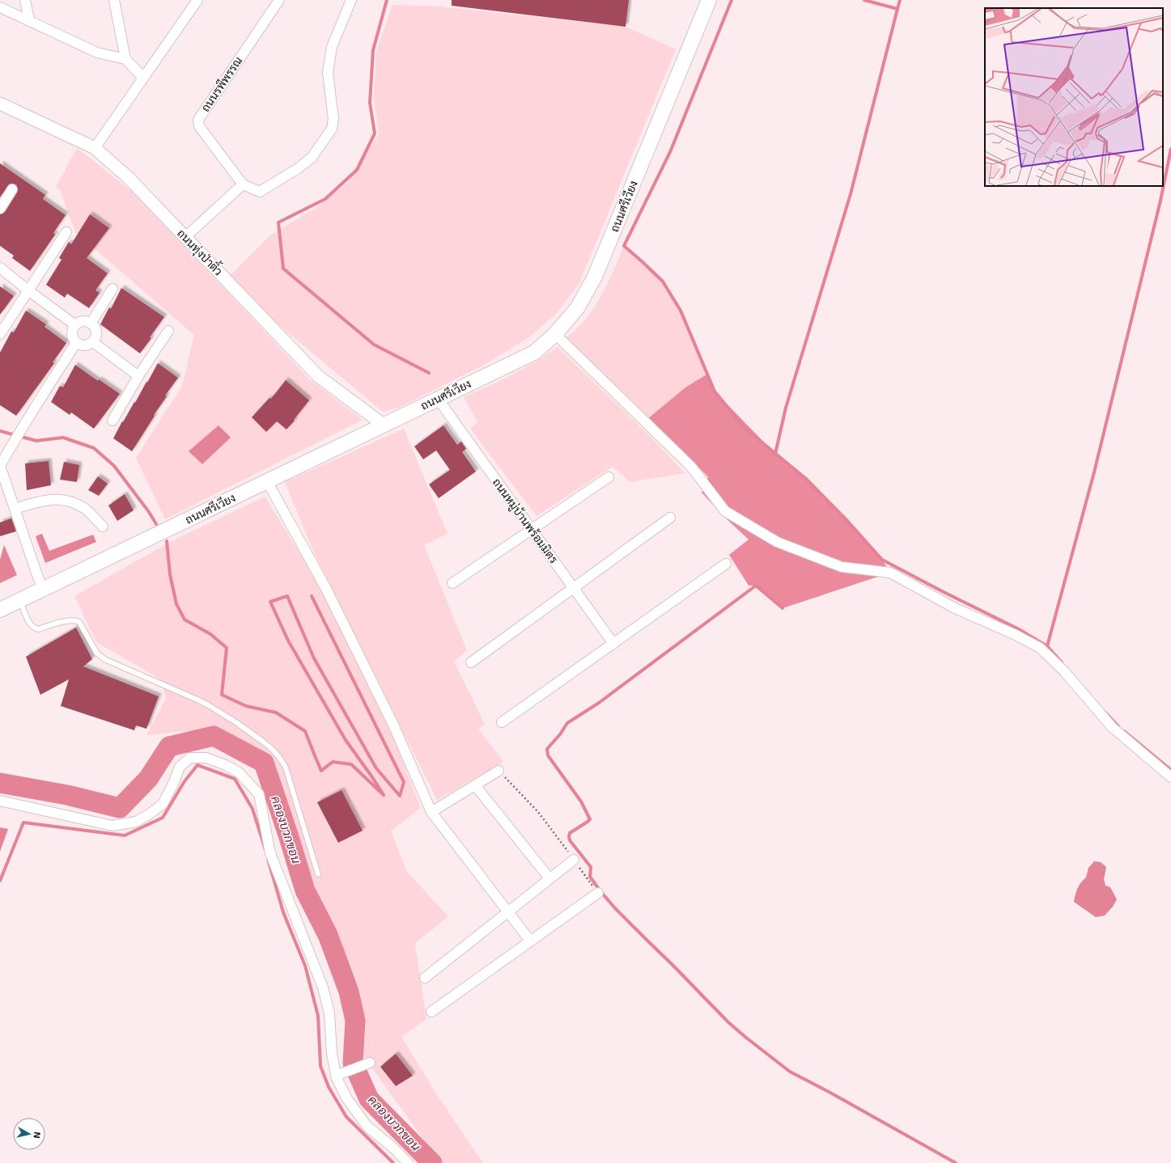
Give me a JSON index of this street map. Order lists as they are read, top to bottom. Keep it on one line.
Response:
{"streets":{"main road":["ถนนศรีเวียง"],"street":["ถนนรพีพรรณ","ถนนทุ่งป่าติ้ว","ถนนหมู่บ้านพร้อมมิตร"]},"crossings":[["ถนนศรีเวียง","ถนนทุ่งป่าติ้ว"],["ถนนศรีเวียง","ถนนหมู่บ้านพร้อมมิตร"]],"water":["คลองบวกขอน"],"north":"right"}
